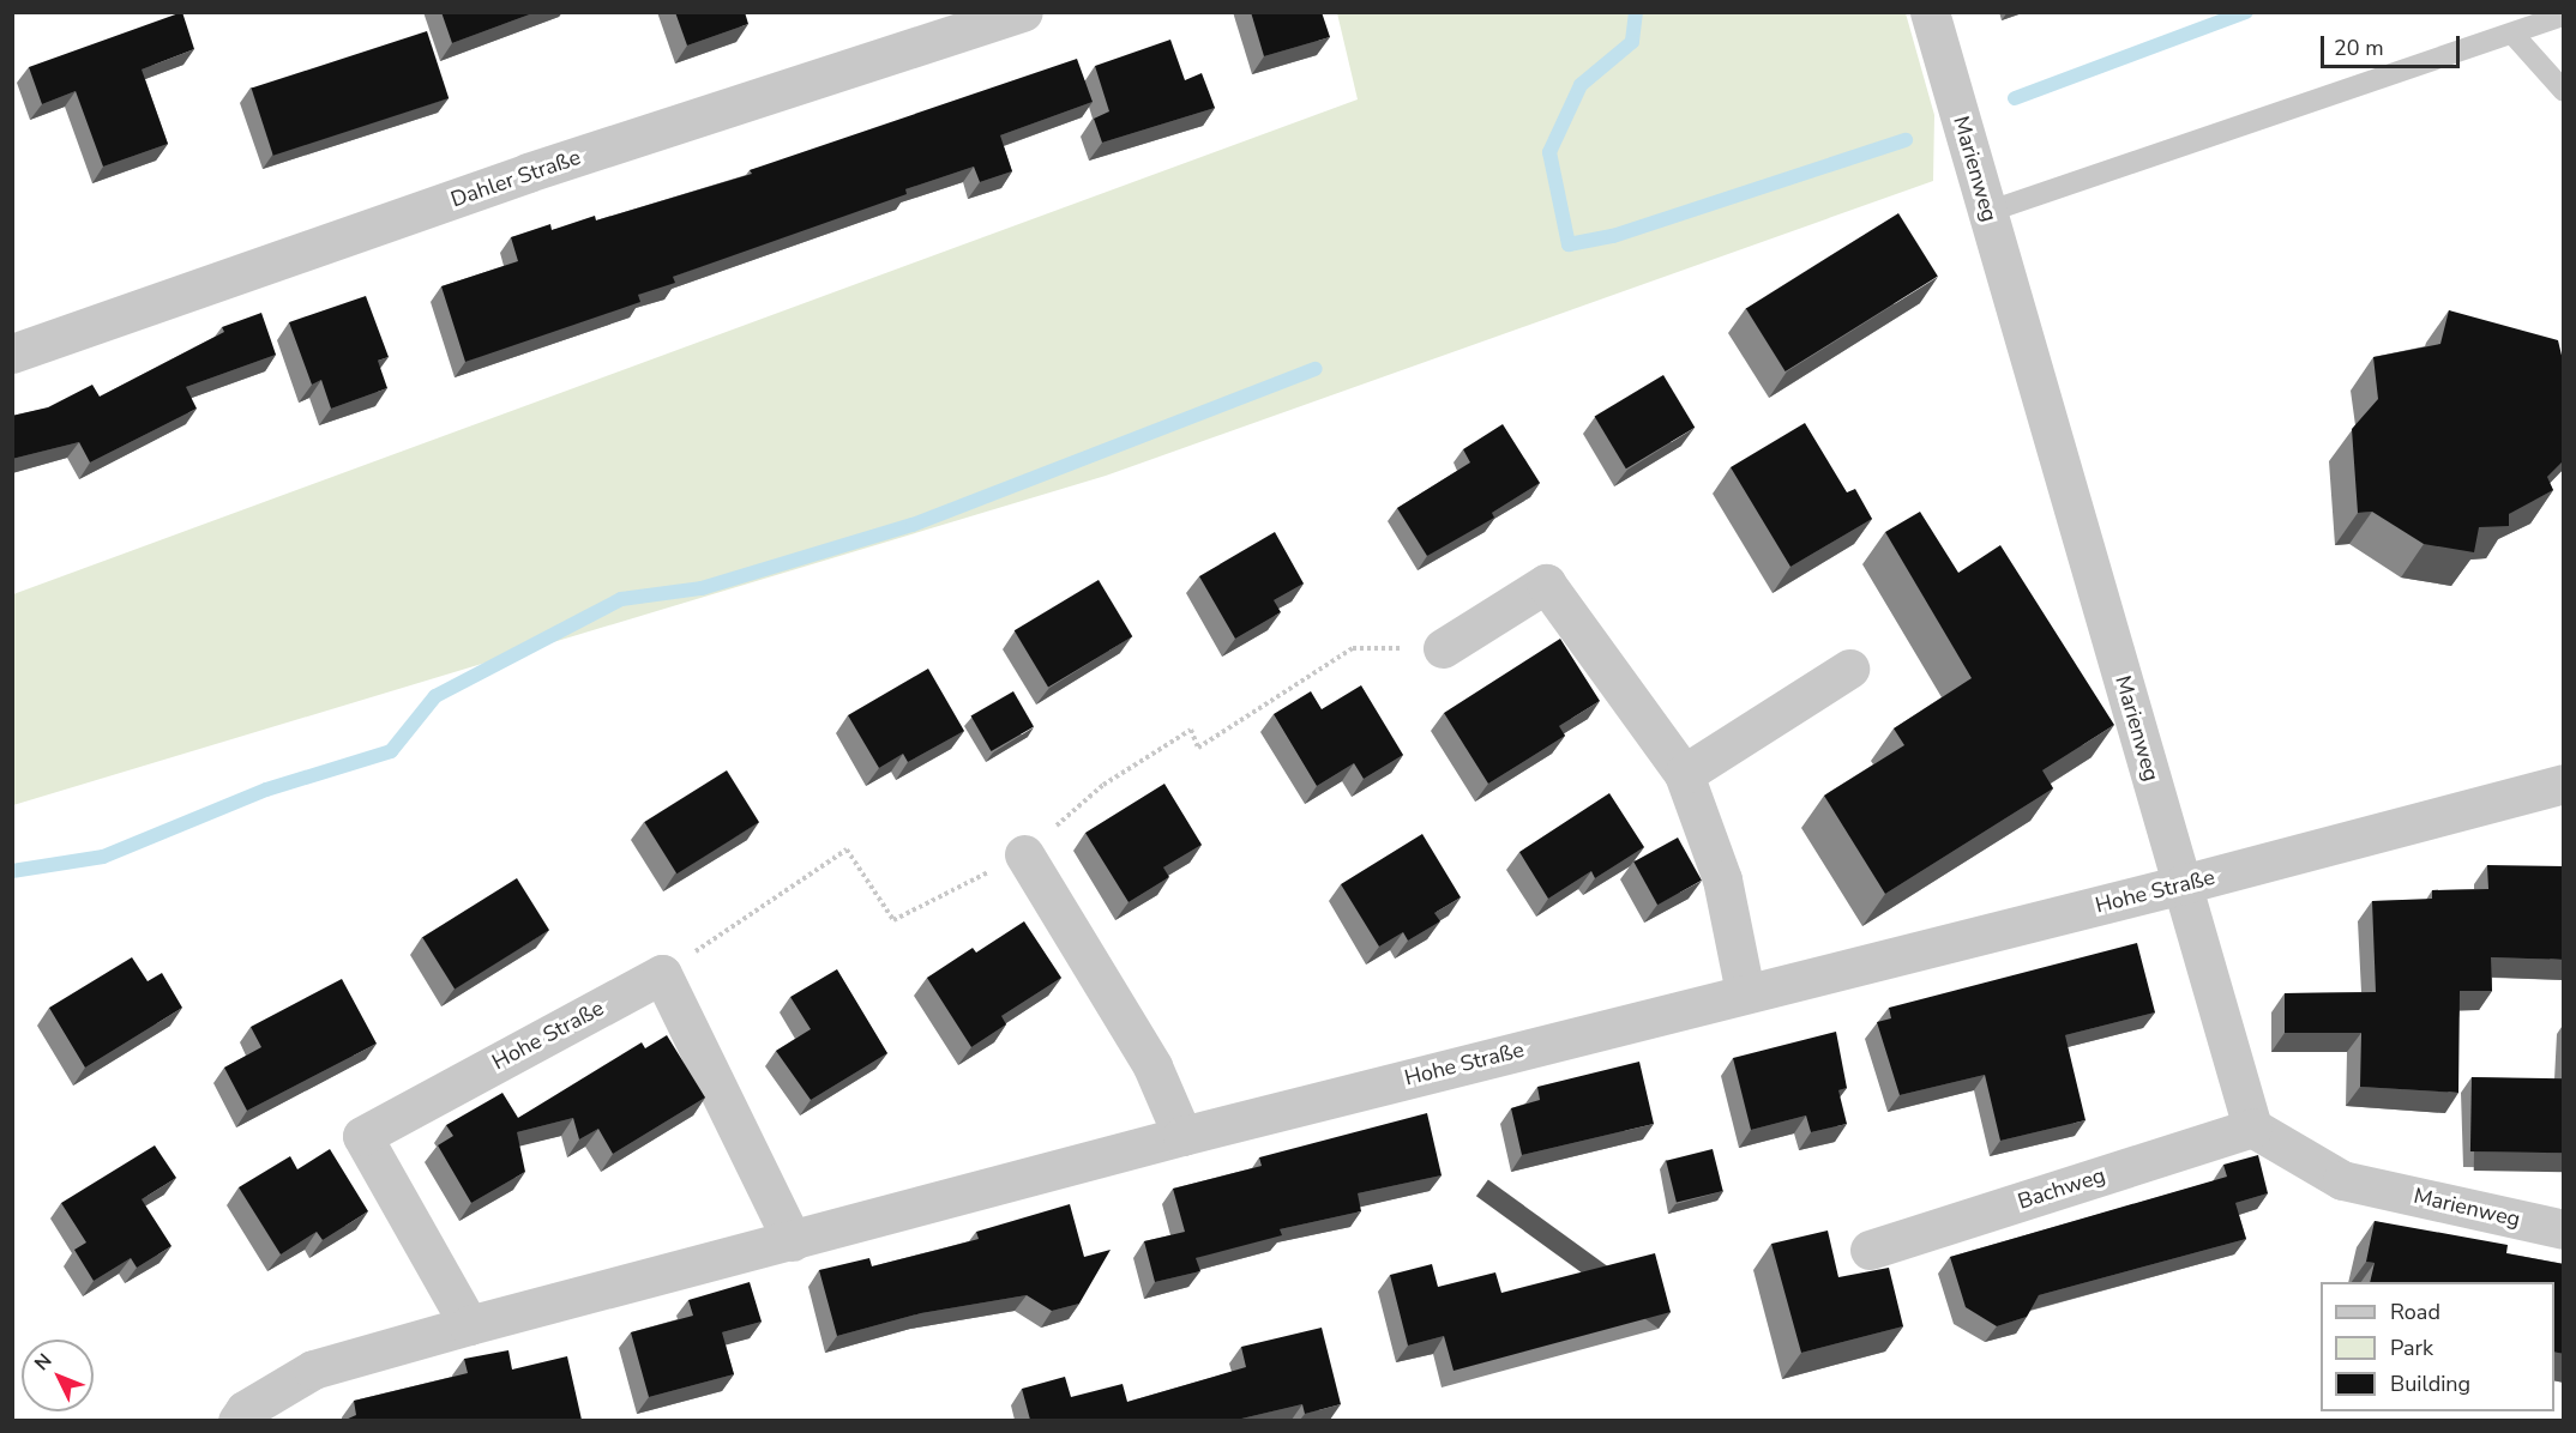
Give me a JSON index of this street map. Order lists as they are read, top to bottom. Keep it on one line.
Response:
{"streets":{"street":["Marienweg","Dahler Straße","Hohe Straße","Bachweg"]},"crossings":[["Marienweg","Hohe Straße"],["Marienweg","Bachweg"]],"legend":["Road","Park","Building"],"scale_bar":"20 m","north":"top left"}
